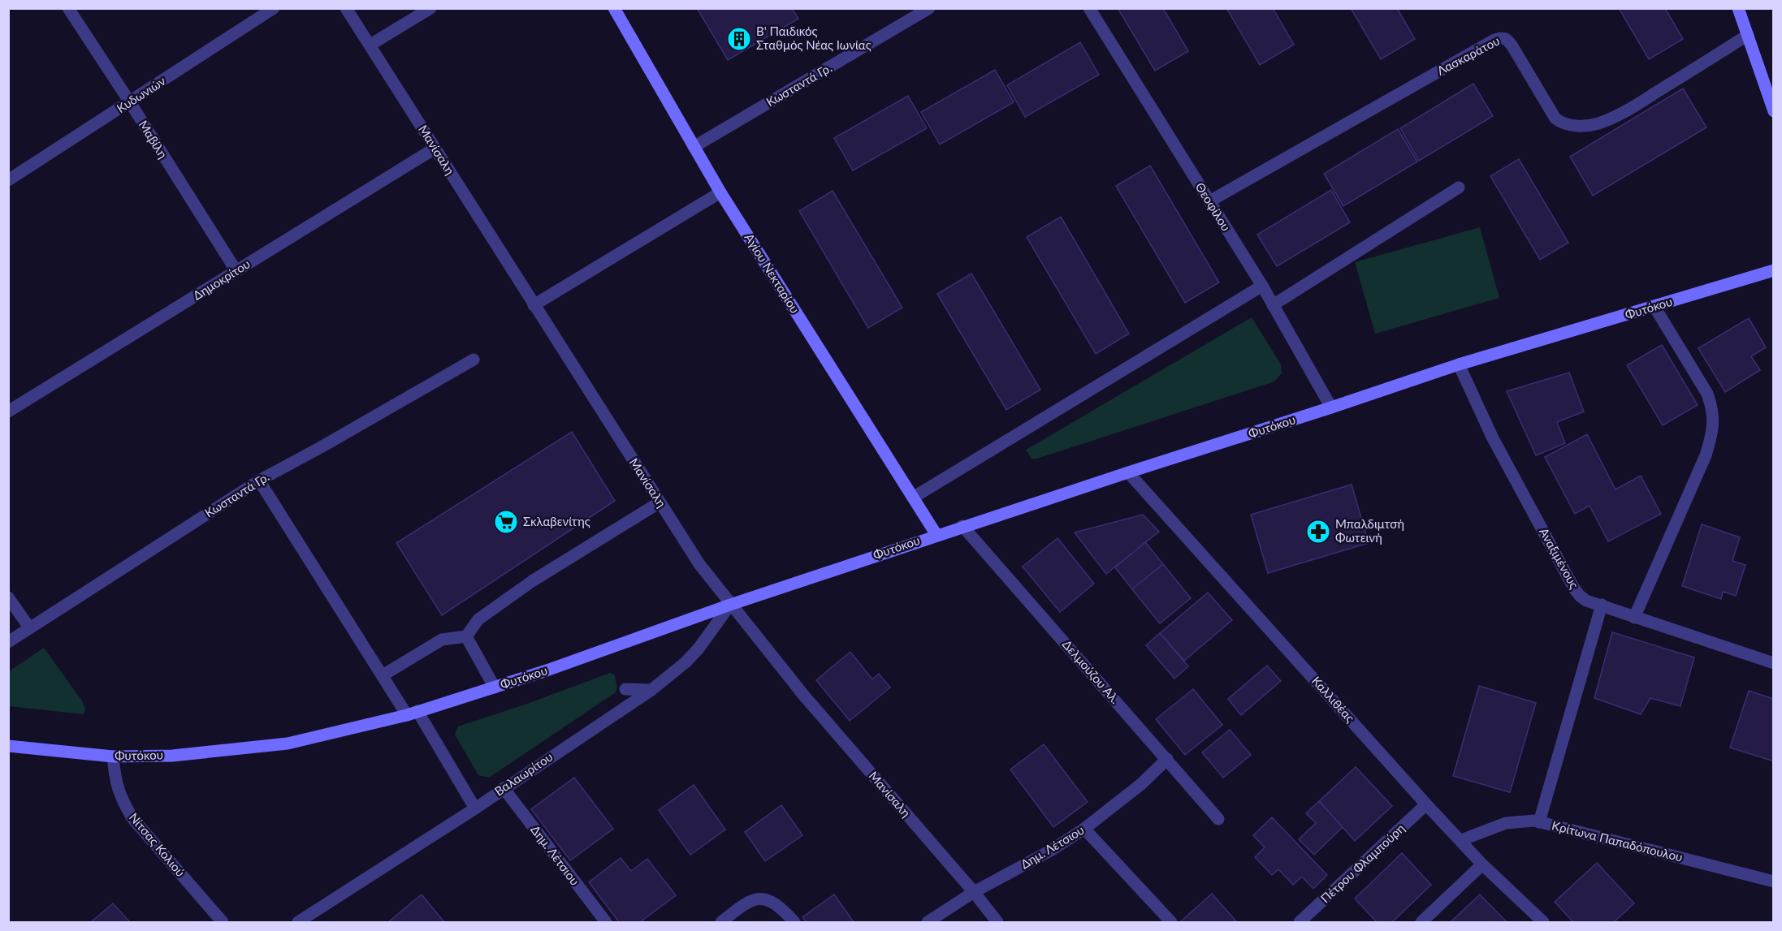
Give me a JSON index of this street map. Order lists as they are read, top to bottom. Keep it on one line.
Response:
{"streets":{"street":["Λασκαράτου","Κωσταντά Γρ.","Κυδωνιών","Μαβίλη","Μανίσαλη","Θεοφίλου","Αγίου Νεκταρίου","Δημοκρίτου","Φυτόκου","Αναξιμένους","Δελμούζου Αλ.","Καλλιθέας","Βαλαωρίτου","Κρίτωνα Παπαδόπουλου","Νίτσας Κολιού","Δημ. Λέτσιου","Πέτρου Φλαμπούρη"]},"crossings":[["Λασκαράτου","Θεοφίλου"],["Κωσταντά Γρ.","Αγίου Νεκταρίου"],["Κυδωνιών","Μαβίλη"],["Μαβίλη","Δημοκρίτου"],["Μανίσαλη","Δημοκρίτου"],["Μανίσαλη","Φυτόκου"],["Μανίσαλη","Βαλαωρίτου"],["Μανίσαλη","Δημ. Λέτσιου"],["Θεοφίλου","Φυτόκου"],["Αγίου Νεκταρίου","Φυτόκου"],["Φυτόκου","Αναξιμένους"],["Φυτόκου","Δελμούζου Αλ."],["Φυτόκου","Καλλιθέας"],["Φυτόκου","Βαλαωρίτου"],["Φυτόκου","Νίτσας Κολιού"],["Δελμούζου Αλ.","Δημ. Λέτσιου"],["Καλλιθέας","Κρίτωνα Παπαδόπουλου"],["Καλλιθέας","Πέτρου Φλαμπούρη"],["Βαλαωρίτου","Δημ. Λέτσιου"]],"places":{"building":["Β' Παιδικός Σταθμός Νέας Ιωνίας"],"supermarket":["Σκλαβενίτης"],"pharmacy":["Μπαλδιμτσή Φωτεινή"]}}
